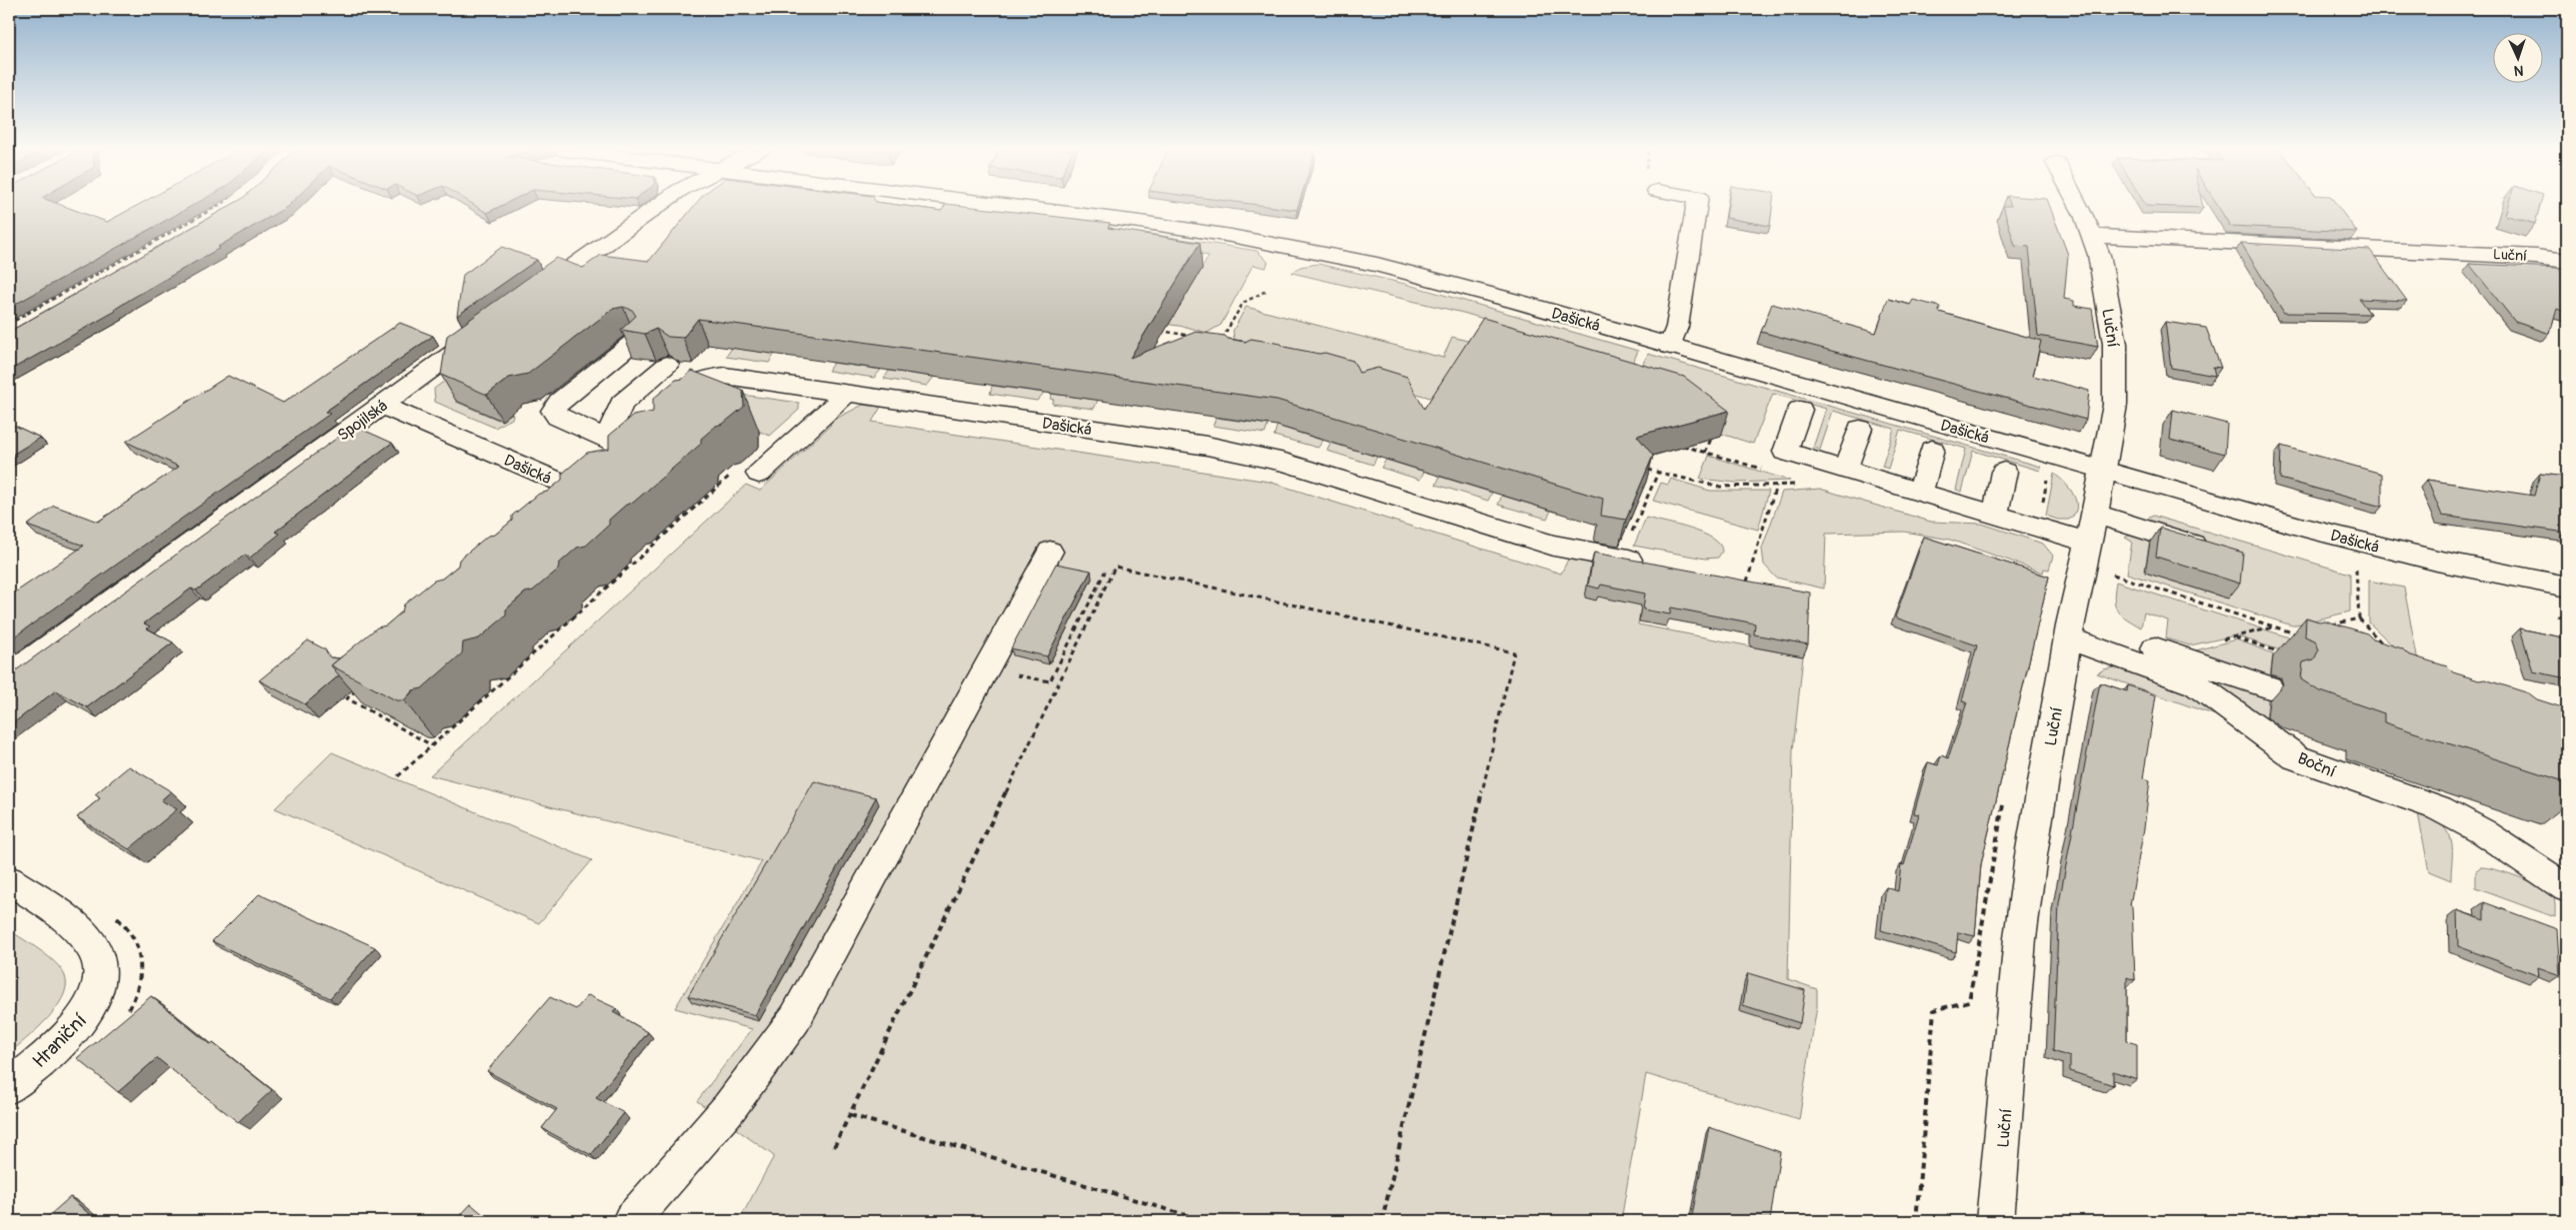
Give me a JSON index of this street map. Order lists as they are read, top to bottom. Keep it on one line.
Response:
{"streets":{"street":["Luční","Dašická","Spojilská","Boční","Hraniční"]},"crossings":[["Luční","Dašická"],["Luční","Boční"],["Dašická","Spojilská"]],"north":"bottom"}
